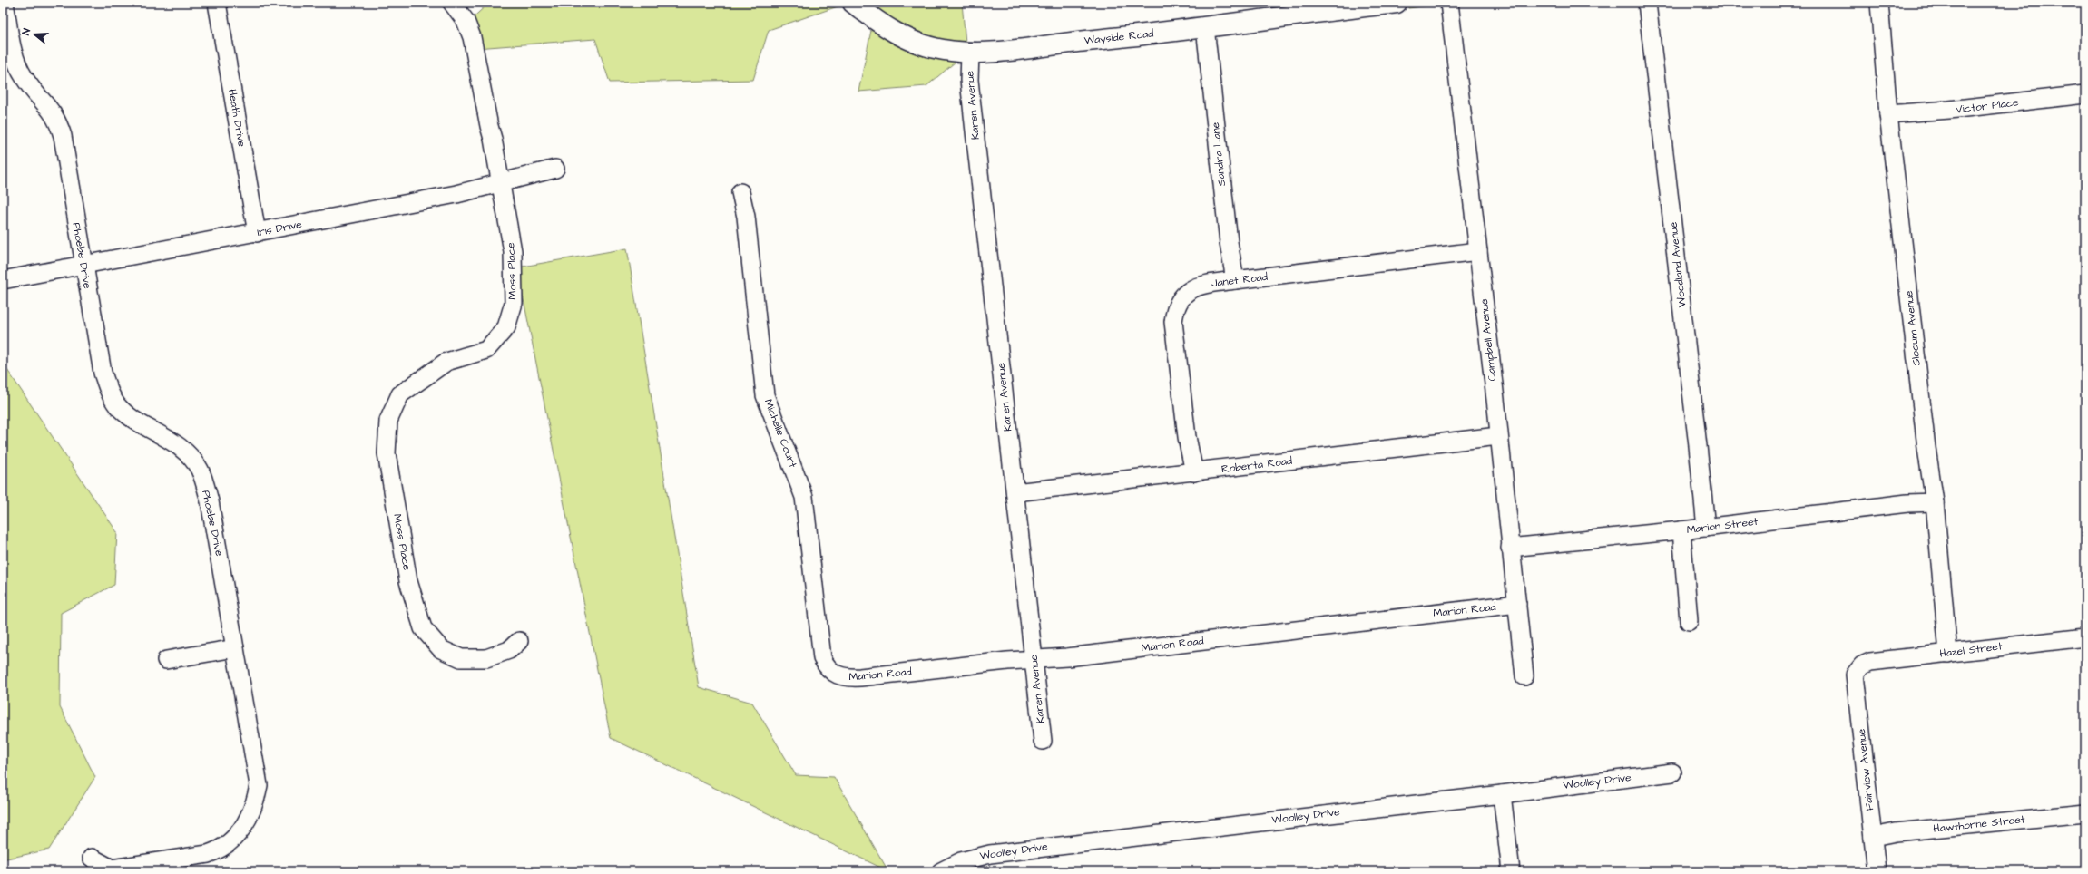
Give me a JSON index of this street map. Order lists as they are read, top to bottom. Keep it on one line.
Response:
{"streets":{"street":["Wayside Road","Karen Avenue","Victor Place","Heath Drive","Sandra Lane","Iris Drive","Phoebe Drive","Woodland Avenue","Moss Place","Janet Road","Slocum Avenue","Campbell Avenue","Michelle Court","Roberta Road","Marion Street","Marion Road","Hazel Street","Fairview Avenue","Woolley Drive","Hawthorne Street"]},"crossings":[["Wayside Road","Karen Avenue"],["Wayside Road","Sandra Lane"],["Karen Avenue","Roberta Road"],["Karen Avenue","Marion Road"],["Victor Place","Slocum Avenue"],["Heath Drive","Iris Drive"],["Sandra Lane","Janet Road"],["Iris Drive","Phoebe Drive"],["Iris Drive","Moss Place"],["Woodland Avenue","Marion Street"],["Janet Road","Campbell Avenue"],["Janet Road","Roberta Road"],["Slocum Avenue","Marion Street"],["Slocum Avenue","Hazel Street"],["Campbell Avenue","Roberta Road"],["Campbell Avenue","Marion Street"],["Campbell Avenue","Marion Road"],["Michelle Court","Marion Road"],["Hazel Street","Fairview Avenue"],["Fairview Avenue","Hawthorne Street"]],"north":"left"}
